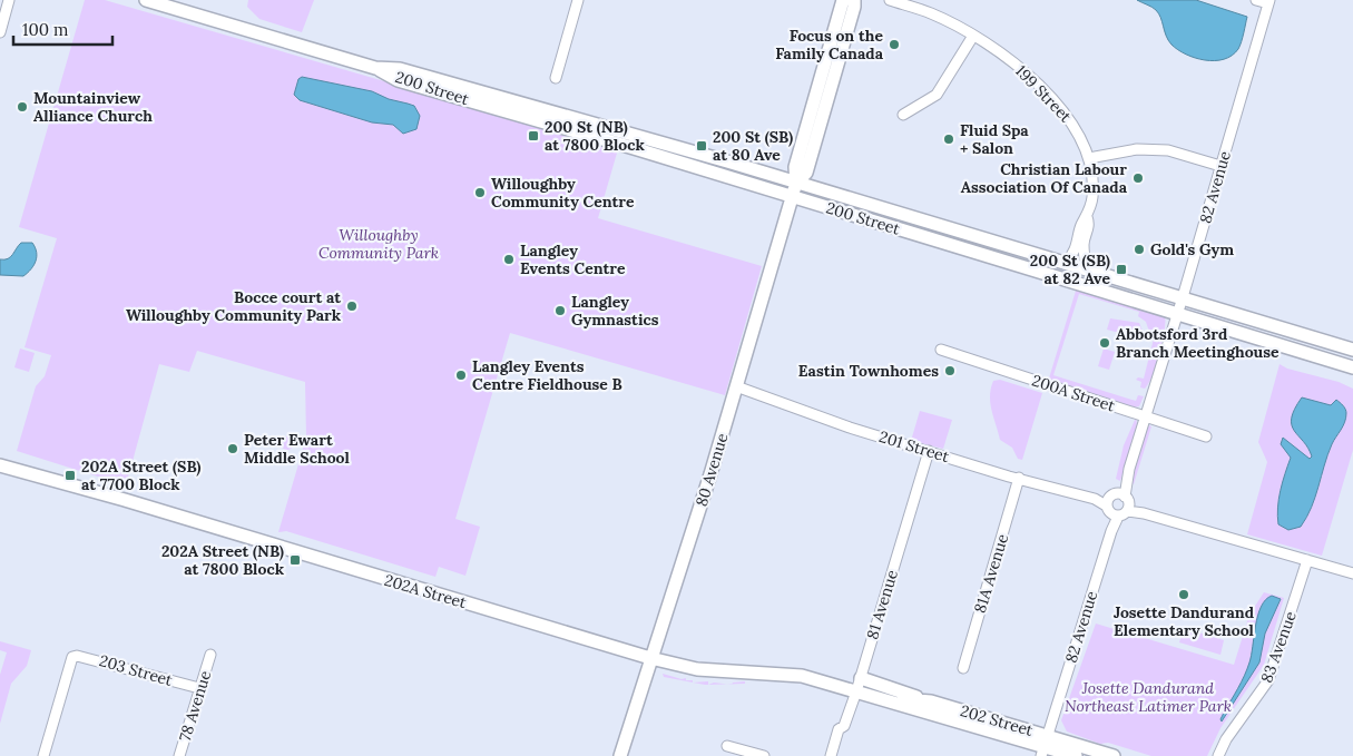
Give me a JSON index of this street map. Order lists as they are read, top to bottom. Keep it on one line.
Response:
{"streets":{"main road":["200 Street","80 Avenue","202A Street","202 Street"],"street":["199 Street","82 Avenue","200A Street","201 Street","81A Avenue","81 Avenue","83 Avenue","203 Street","78 Avenue"]},"crossings":[["200 Street","82 Avenue"],["200 Street","80 Avenue"],["82 Avenue","200A Street"],["82 Avenue","201 Street"],["82 Avenue","202 Street"],["201 Street","80 Avenue"],["201 Street","81A Avenue"],["201 Street","81 Avenue"],["201 Street","83 Avenue"],["80 Avenue","202A Street"],["202A Street","81 Avenue"],["202A Street","202 Street"],["81 Avenue","202 Street"],["203 Street","78 Avenue"]],"parks":["Willoughby Community Park","Josette Dandurand Northeast Latimer Park"],"places":{"other":["Focus on the Family Canada","Mountainview Alliance Church","Fluid Spa + Salon","Christian Labour Association Of Canada","Willoughby Community Centre","Gold's Gym","Langley Events Centre","Bocce court at Willoughby Community Park","Langley Gymnastics","Abbotsford 3rd Branch Meetinghouse","Eastin Townhomes","Langley Events Centre Fieldhouse B","Peter Ewart Middle School","Josette Dandurand Elementary School"],"transit":["200 St (NB) at 7800 Block","200 St (SB) at 80 Ave","200 St (SB) at 82 Ave","202A Street (SB) at 7700 Block","202A Street (NB) at 7800 Block"]},"scale_bar":"100 m"}
